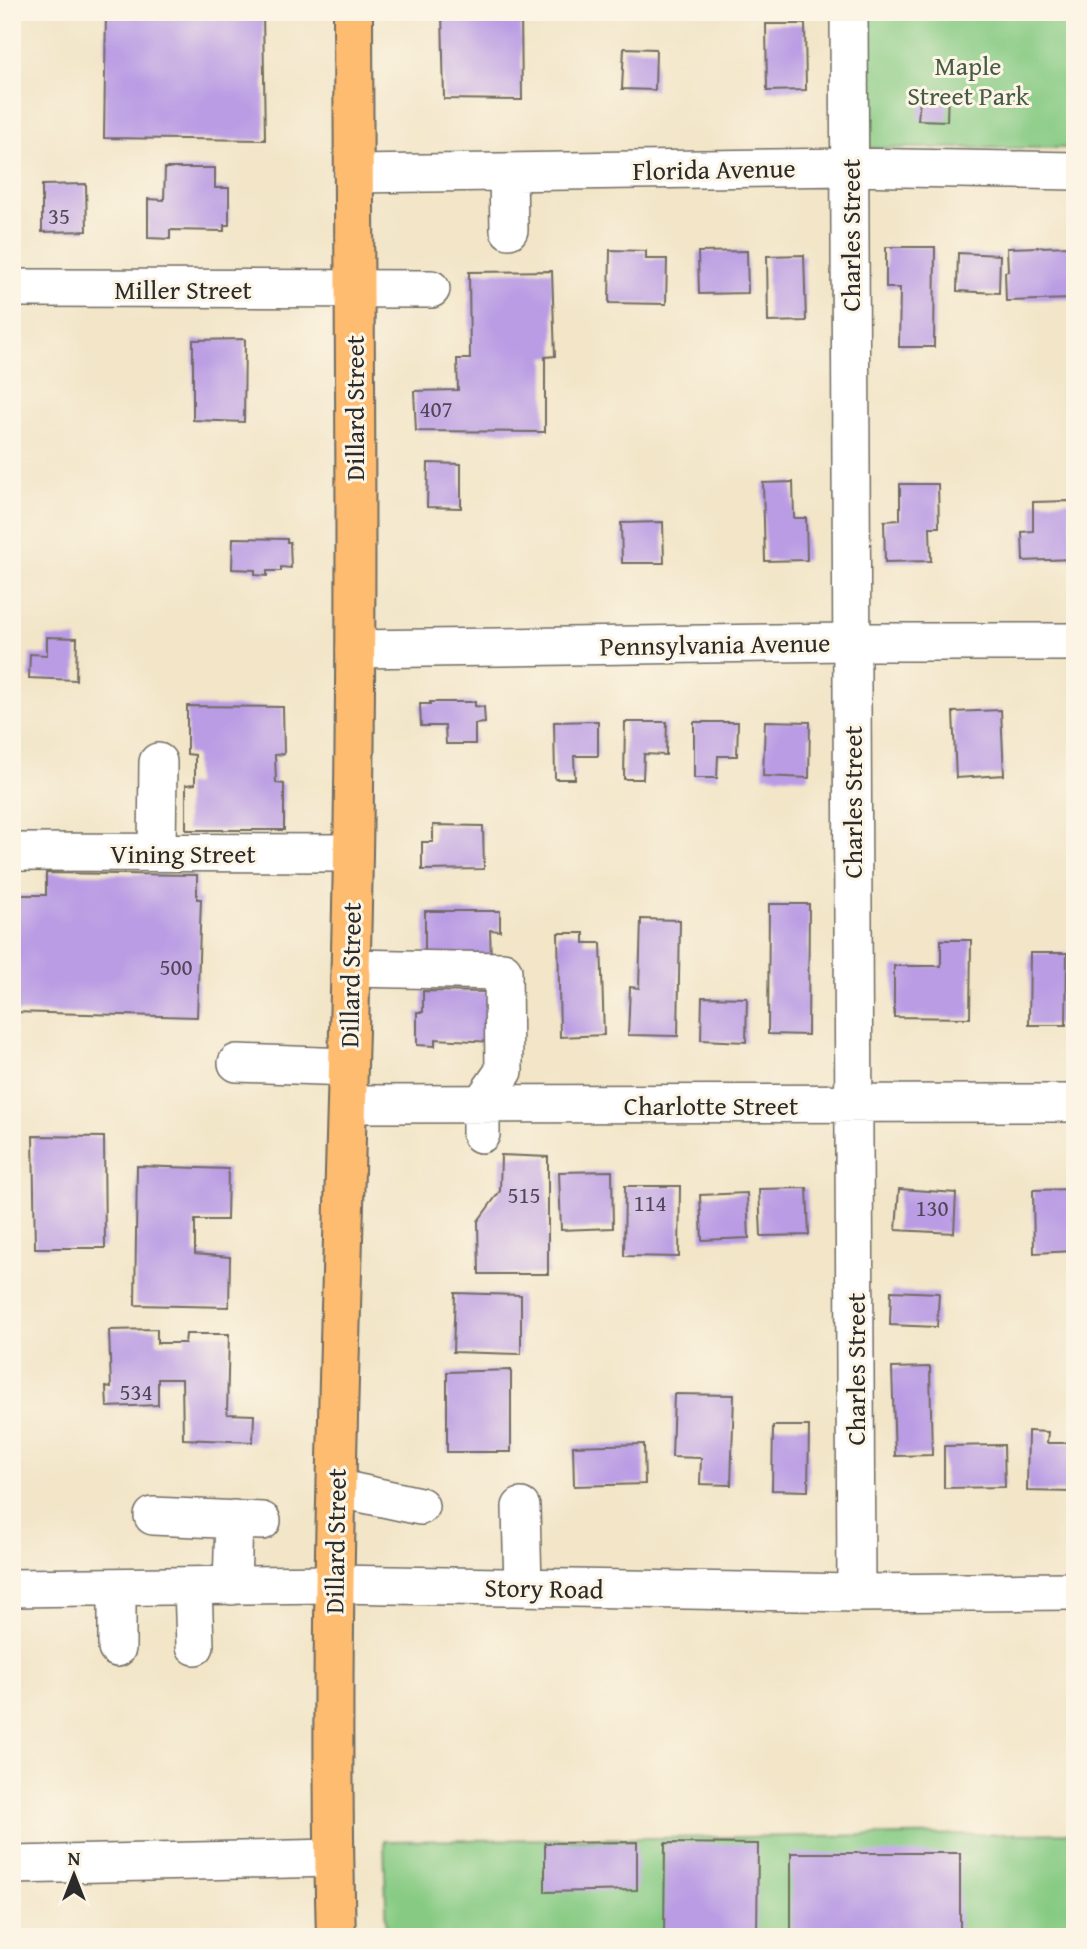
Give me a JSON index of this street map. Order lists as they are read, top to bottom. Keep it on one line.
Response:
{"streets":{"main road":["Dillard Street"],"street":["Florida Avenue","Charles Street","Miller Street","Pennsylvania Avenue","Vining Street","Charlotte Street","Story Road"]},"crossings":[["Florida Avenue","Charles Street"],["Florida Avenue","Dillard Street"],["Charles Street","Pennsylvania Avenue"],["Charles Street","Charlotte Street"],["Charles Street","Story Road"],["Miller Street","Dillard Street"],["Dillard Street","Pennsylvania Avenue"],["Dillard Street","Vining Street"],["Dillard Street","Charlotte Street"],["Dillard Street","Story Road"]],"parks":["Maple Street Park"],"house_numbers":["35","407","500","515","114","130","534"],"north":"top"}
